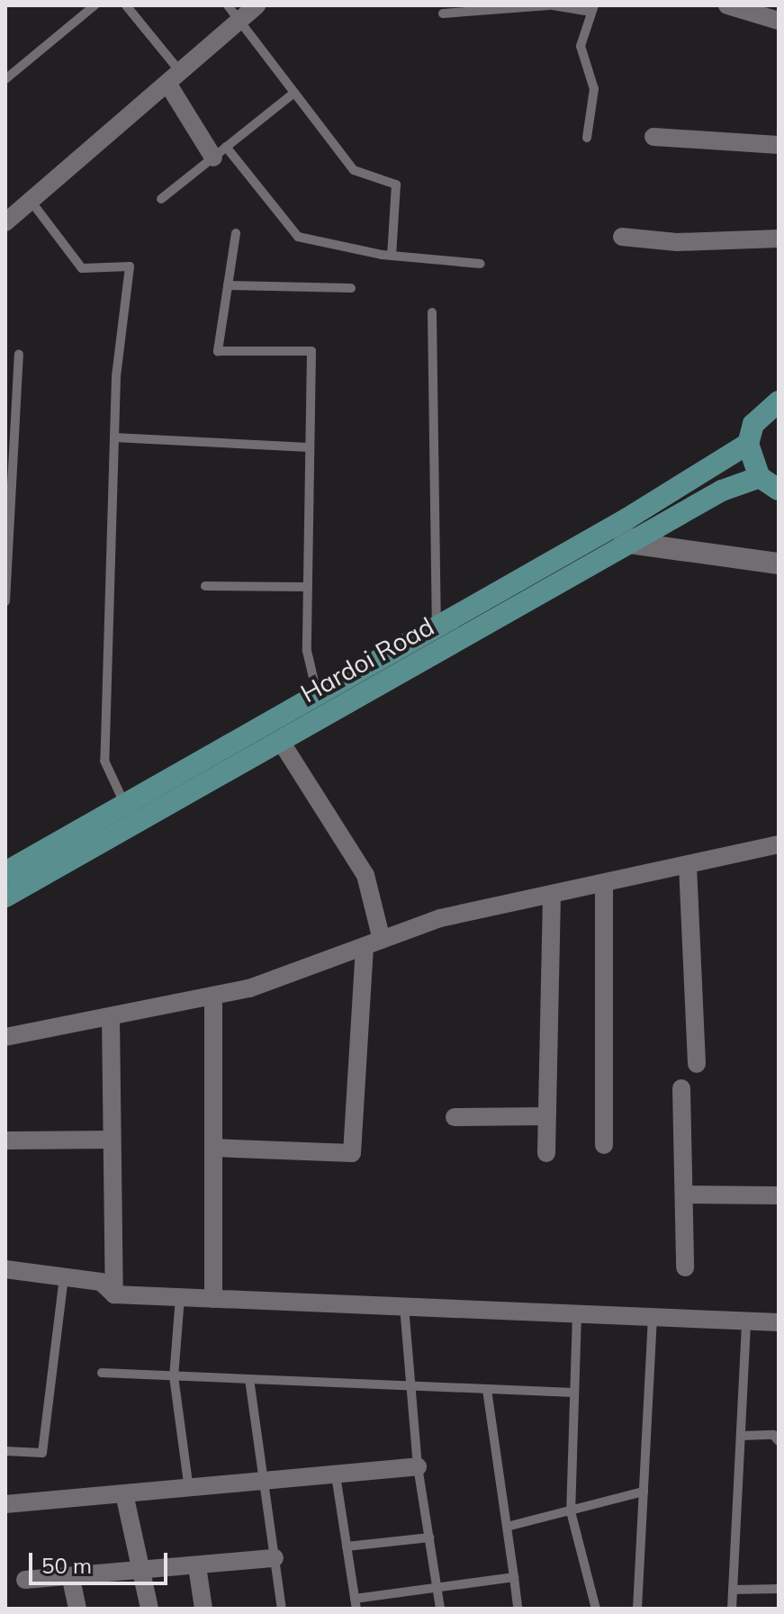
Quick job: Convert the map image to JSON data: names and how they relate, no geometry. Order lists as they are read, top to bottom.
{
  "streets": {
    "main road": ["Hardoi Road"]
  },
  "scale_bar": "50 m"
}
